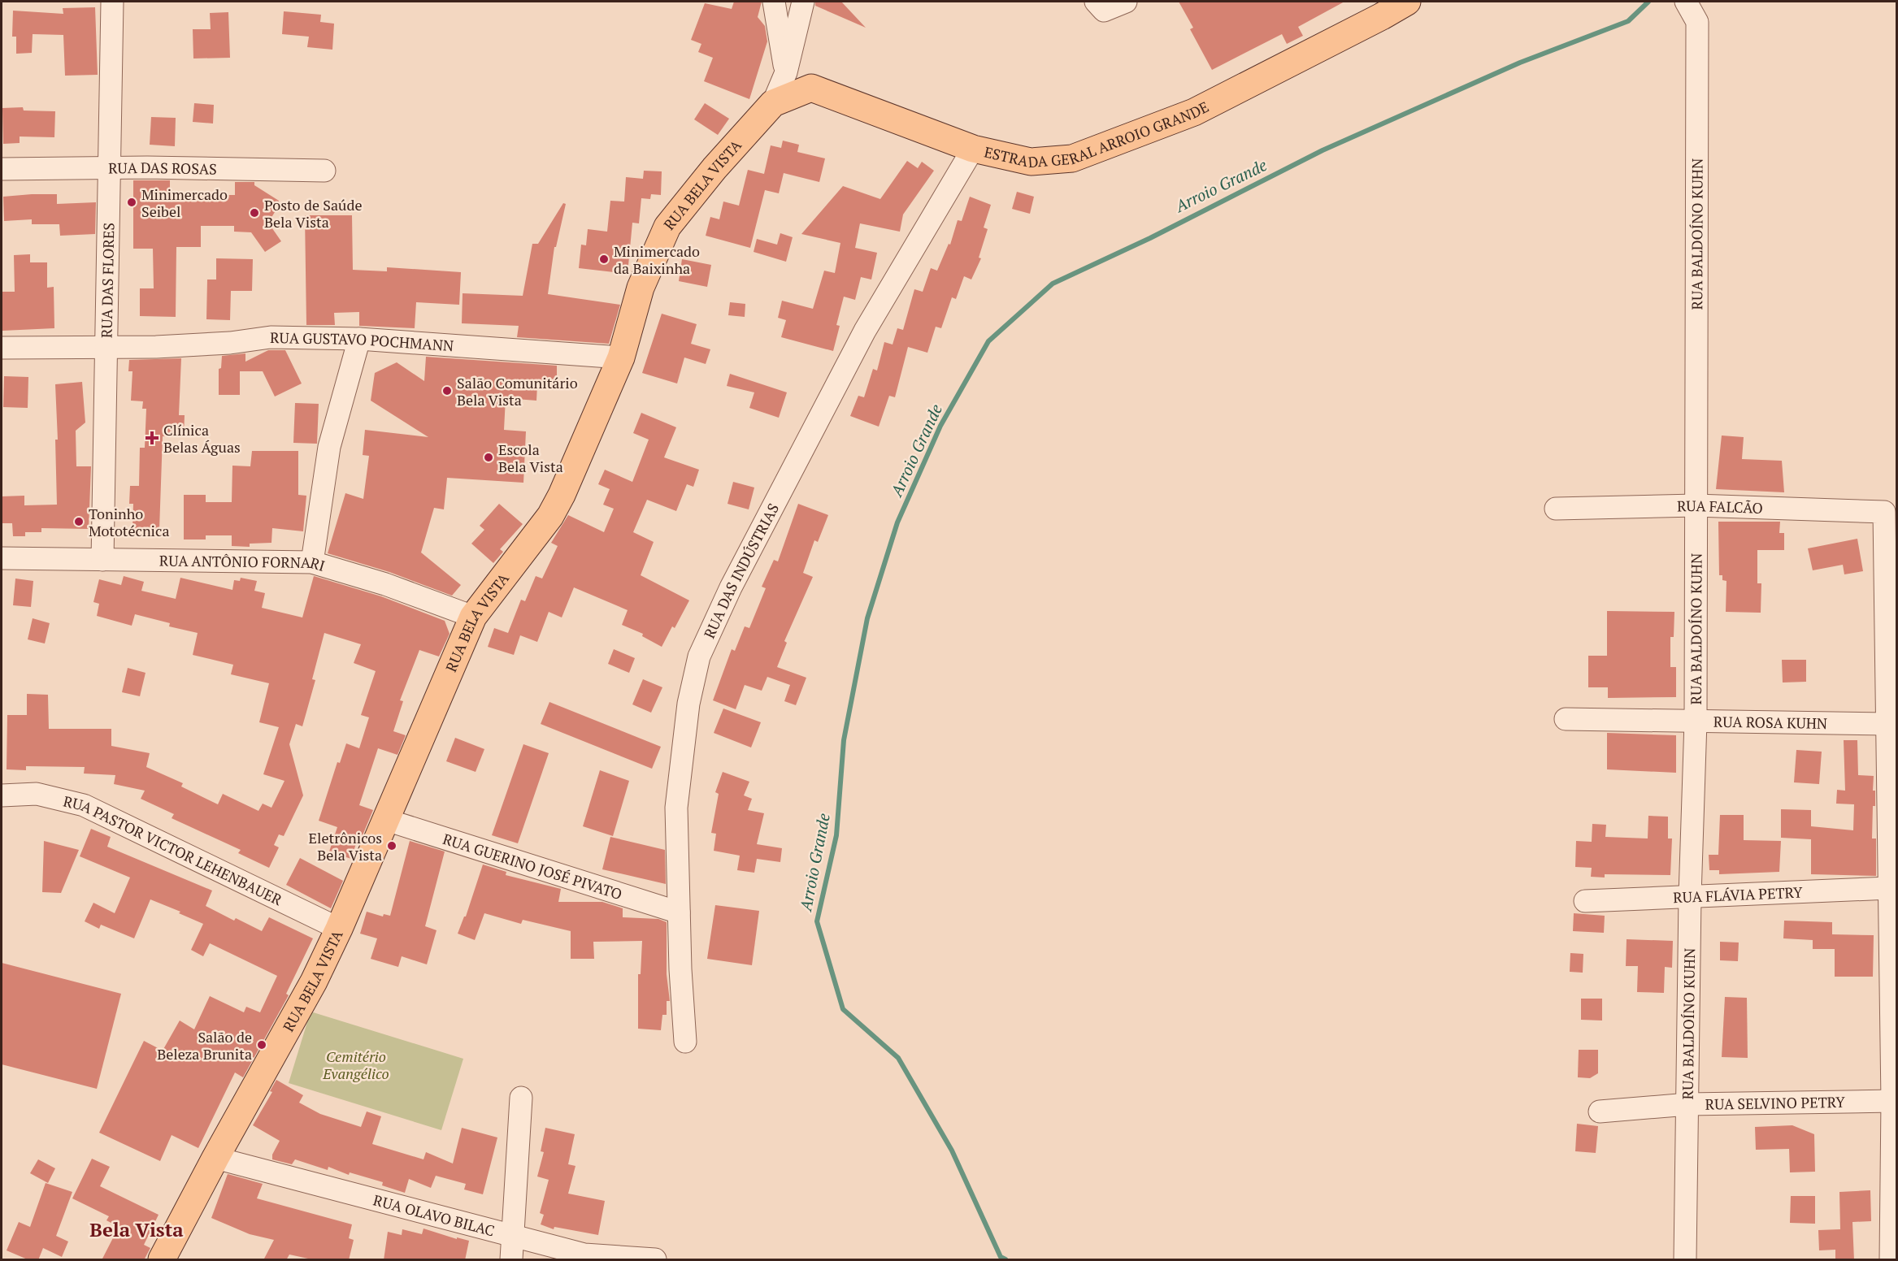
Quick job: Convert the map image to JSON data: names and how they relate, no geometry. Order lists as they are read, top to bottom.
{
  "streets": {
    "main road": ["ESTRADA GERAL ARROIO GRANDE", "RUA BELA VISTA"],
    "street": [
      "RUA DAS ROSAS",
      "RUA BALDOÍNO KUHN",
      "RUA DAS FLORES",
      "RUA GUSTAVO POCHMANN",
      "RUA FALCÃO",
      "RUA ANTÔNIO FORNARI",
      "RUA DAS INDÚSTRIAS",
      "RUA ROSA KUHN",
      "RUA PASTOR VICTOR LEHENBAUER",
      "RUA GUERINO JOSÉ PIVATO",
      "RUA FLÁVIA PETRY",
      "RUA SELVINO PETRY",
      "RUA OLAVO BILAC"
    ]
  },
  "crossings": [
    ["ESTRADA GERAL ARROIO GRANDE", "RUA BELA VISTA"],
    ["ESTRADA GERAL ARROIO GRANDE", "RUA DAS INDÚSTRIAS"],
    ["RUA DAS ROSAS", "RUA DAS FLORES"],
    ["RUA BELA VISTA", "RUA GUSTAVO POCHMANN"],
    ["RUA BELA VISTA", "RUA ANTÔNIO FORNARI"],
    ["RUA BELA VISTA", "RUA PASTOR VICTOR LEHENBAUER"],
    ["RUA BELA VISTA", "RUA GUERINO JOSÉ PIVATO"],
    ["RUA BELA VISTA", "RUA OLAVO BILAC"],
    ["RUA BALDOÍNO KUHN", "RUA FALCÃO"],
    ["RUA BALDOÍNO KUHN", "RUA ROSA KUHN"],
    ["RUA BALDOÍNO KUHN", "RUA FLÁVIA PETRY"],
    ["RUA BALDOÍNO KUHN", "RUA SELVINO PETRY"],
    ["RUA DAS FLORES", "RUA GUSTAVO POCHMANN"],
    ["RUA DAS FLORES", "RUA ANTÔNIO FORNARI"],
    ["RUA FALCÃO", "RUA ROSA KUHN"],
    ["RUA DAS INDÚSTRIAS", "RUA GUERINO JOSÉ PIVATO"]
  ],
  "districts": ["Bela Vista"],
  "water": ["Arroio Grande"],
  "parks": ["Cemitério Evangélico"],
  "places": {
    "other": [
      "Minimercado Seibel",
      "Posto de Saúde Bela Vista",
      "Minimercado da Baixinha",
      "Salão Comunitário Bela Vista",
      "Escola Bela Vista",
      "Toninho Mototécnica",
      "Eletrônicos Bela Vista",
      "Salão de Beleza Brunita"
    ],
    "health": ["Clínica Belas Águas"]
  }
}
